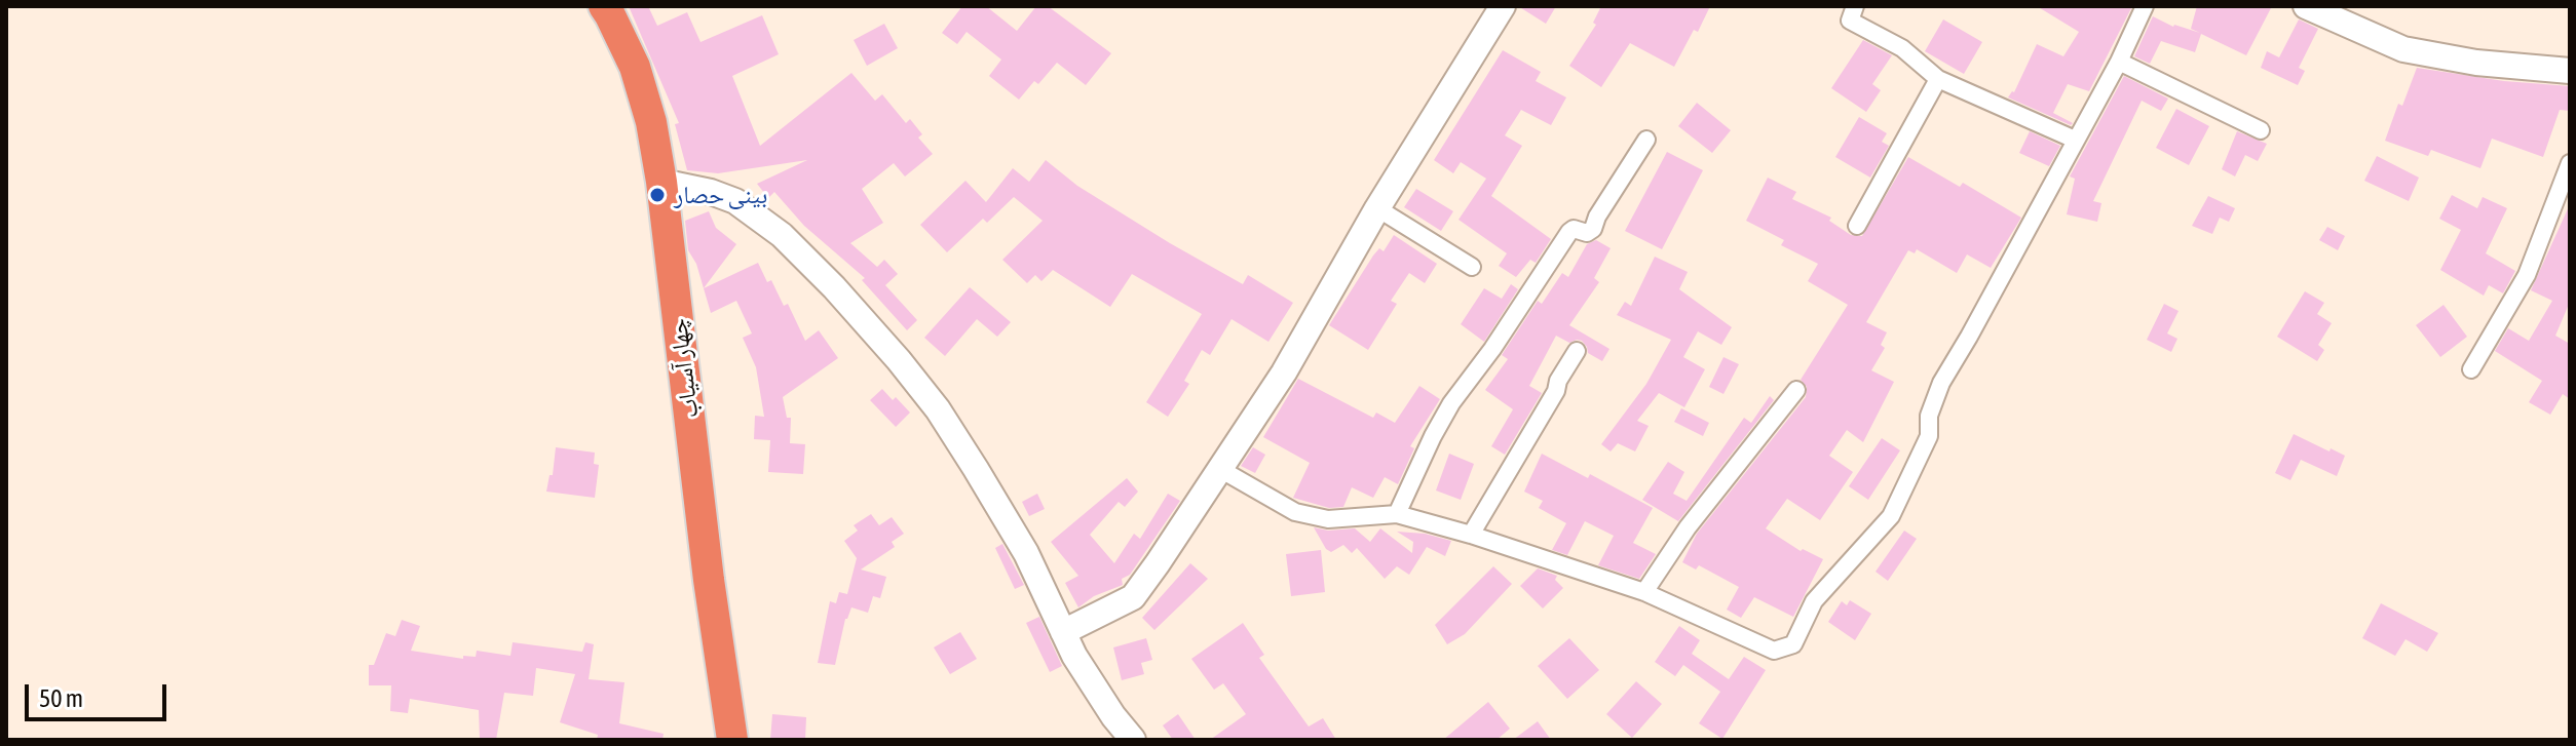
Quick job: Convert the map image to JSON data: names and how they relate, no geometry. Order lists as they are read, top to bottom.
{
  "streets": {
    "highway": ["چهار آسیاب"]
  },
  "places": ["بینی حصار"],
  "scale_bar": "50 m"
}
